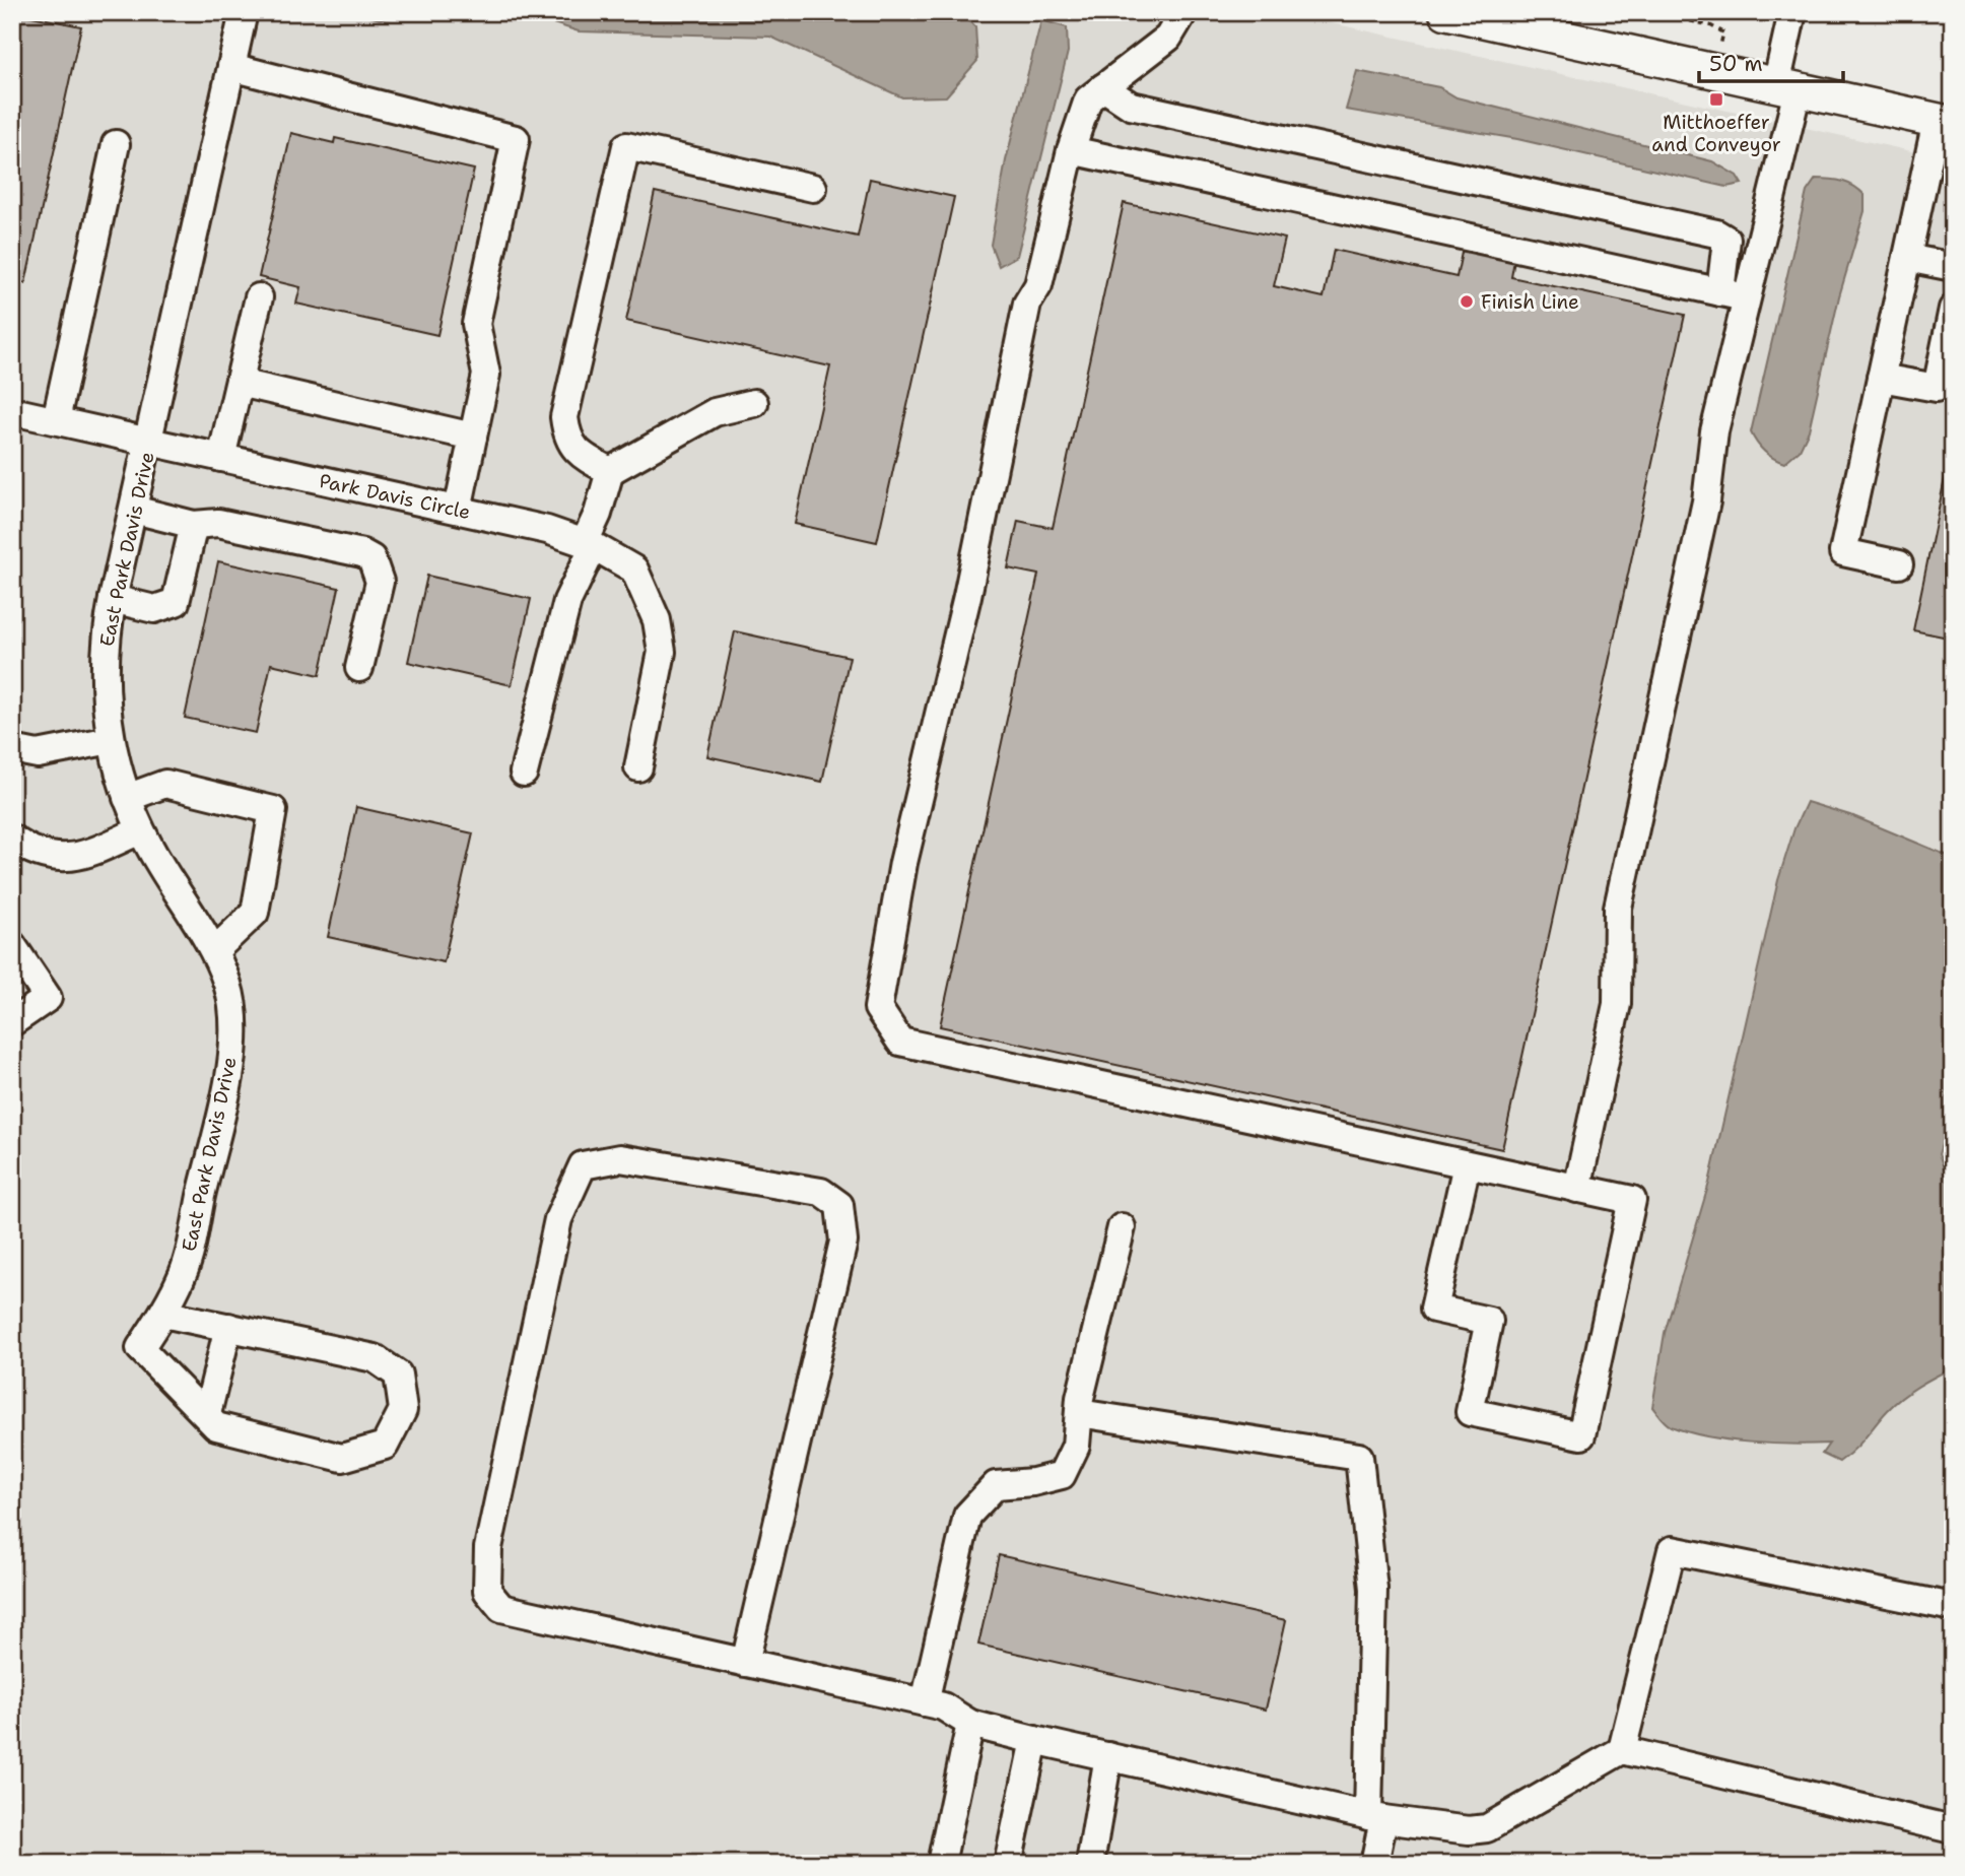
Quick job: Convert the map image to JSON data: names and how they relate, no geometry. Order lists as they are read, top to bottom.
{
  "streets": {
    "street": ["Park Davis Circle", "East Park Davis Drive"]
  },
  "crossings": [
    ["Park Davis Circle", "East Park Davis Drive"]
  ],
  "places": {
    "transit": ["Mitthoeffer and Conveyor"],
    "other": ["Finish Line"]
  },
  "scale_bar": "50 m"
}
